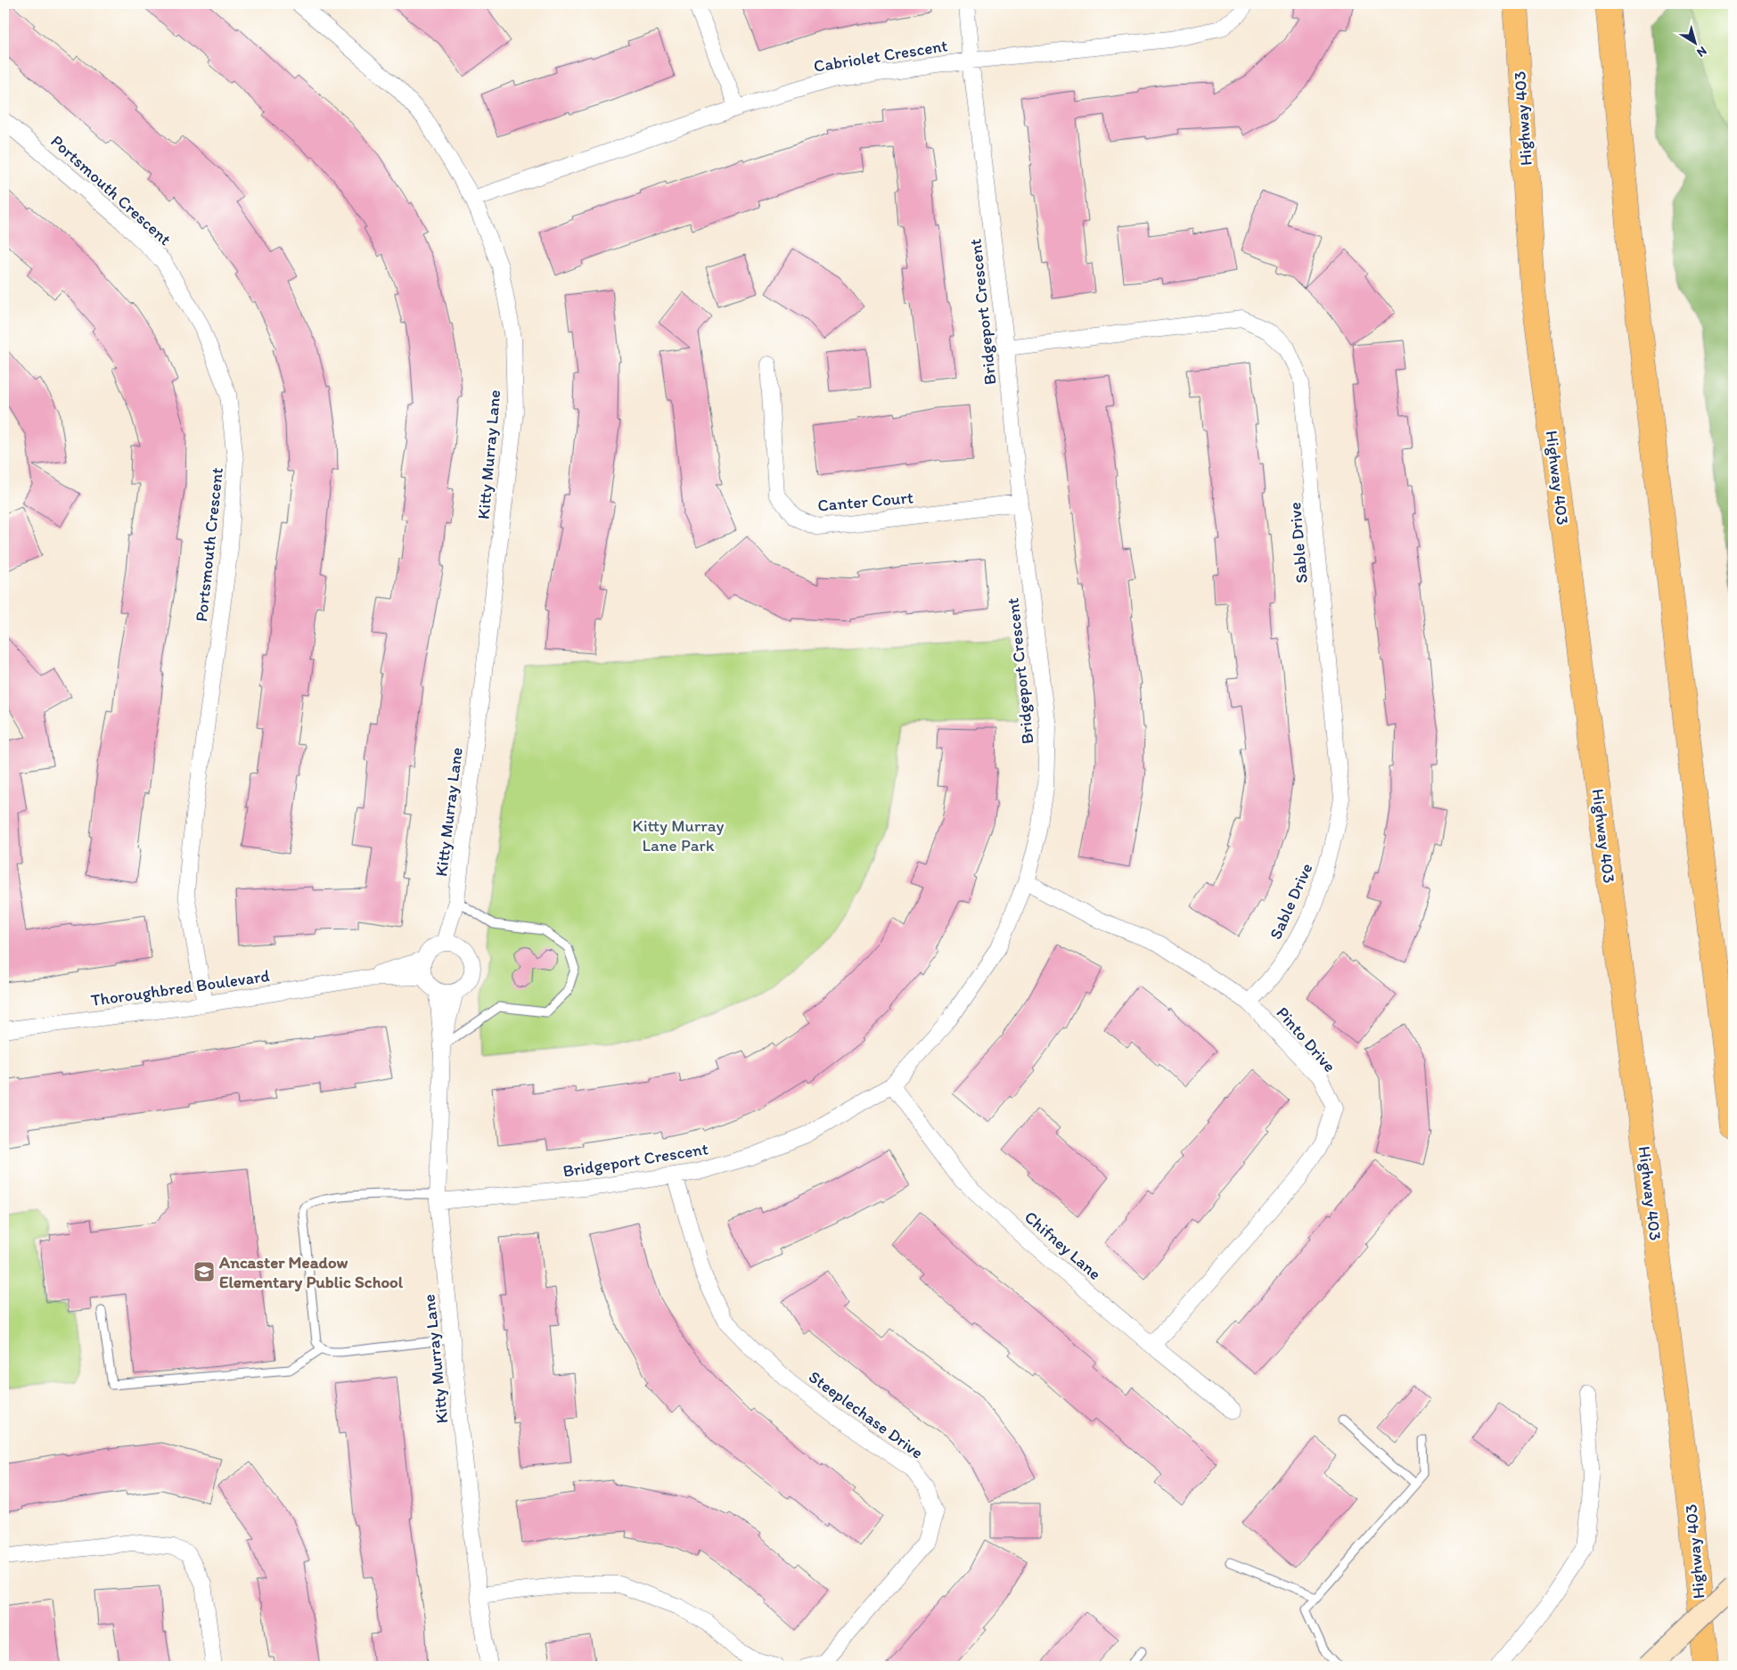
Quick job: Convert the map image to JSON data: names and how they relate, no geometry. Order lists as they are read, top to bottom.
{
  "streets": {
    "highway": ["Highway 403"],
    "street": [
      "Cabriolet Crescent",
      "Portsmouth Crescent",
      "Bridgeport Crescent",
      "Kitty Murray Lane",
      "Canter Court",
      "Sable Drive",
      "Thoroughbred Boulevard",
      "Pinto Drive",
      "Chifney Lane",
      "Steeplechase Drive"
    ]
  },
  "crossings": [
    ["Cabriolet Crescent", "Bridgeport Crescent"],
    ["Cabriolet Crescent", "Kitty Murray Lane"],
    ["Portsmouth Crescent", "Thoroughbred Boulevard"],
    ["Bridgeport Crescent", "Kitty Murray Lane"],
    ["Bridgeport Crescent", "Canter Court"],
    ["Bridgeport Crescent", "Sable Drive"],
    ["Bridgeport Crescent", "Pinto Drive"],
    ["Bridgeport Crescent", "Chifney Lane"],
    ["Bridgeport Crescent", "Steeplechase Drive"],
    ["Kitty Murray Lane", "Thoroughbred Boulevard"],
    ["Sable Drive", "Pinto Drive"],
    ["Pinto Drive", "Chifney Lane"]
  ],
  "parks": ["Kitty Murray Lane Park"],
  "places": {
    "school or university": ["Ancaster Meadow Elementary Public School"]
  },
  "north": "bottom right"
}
